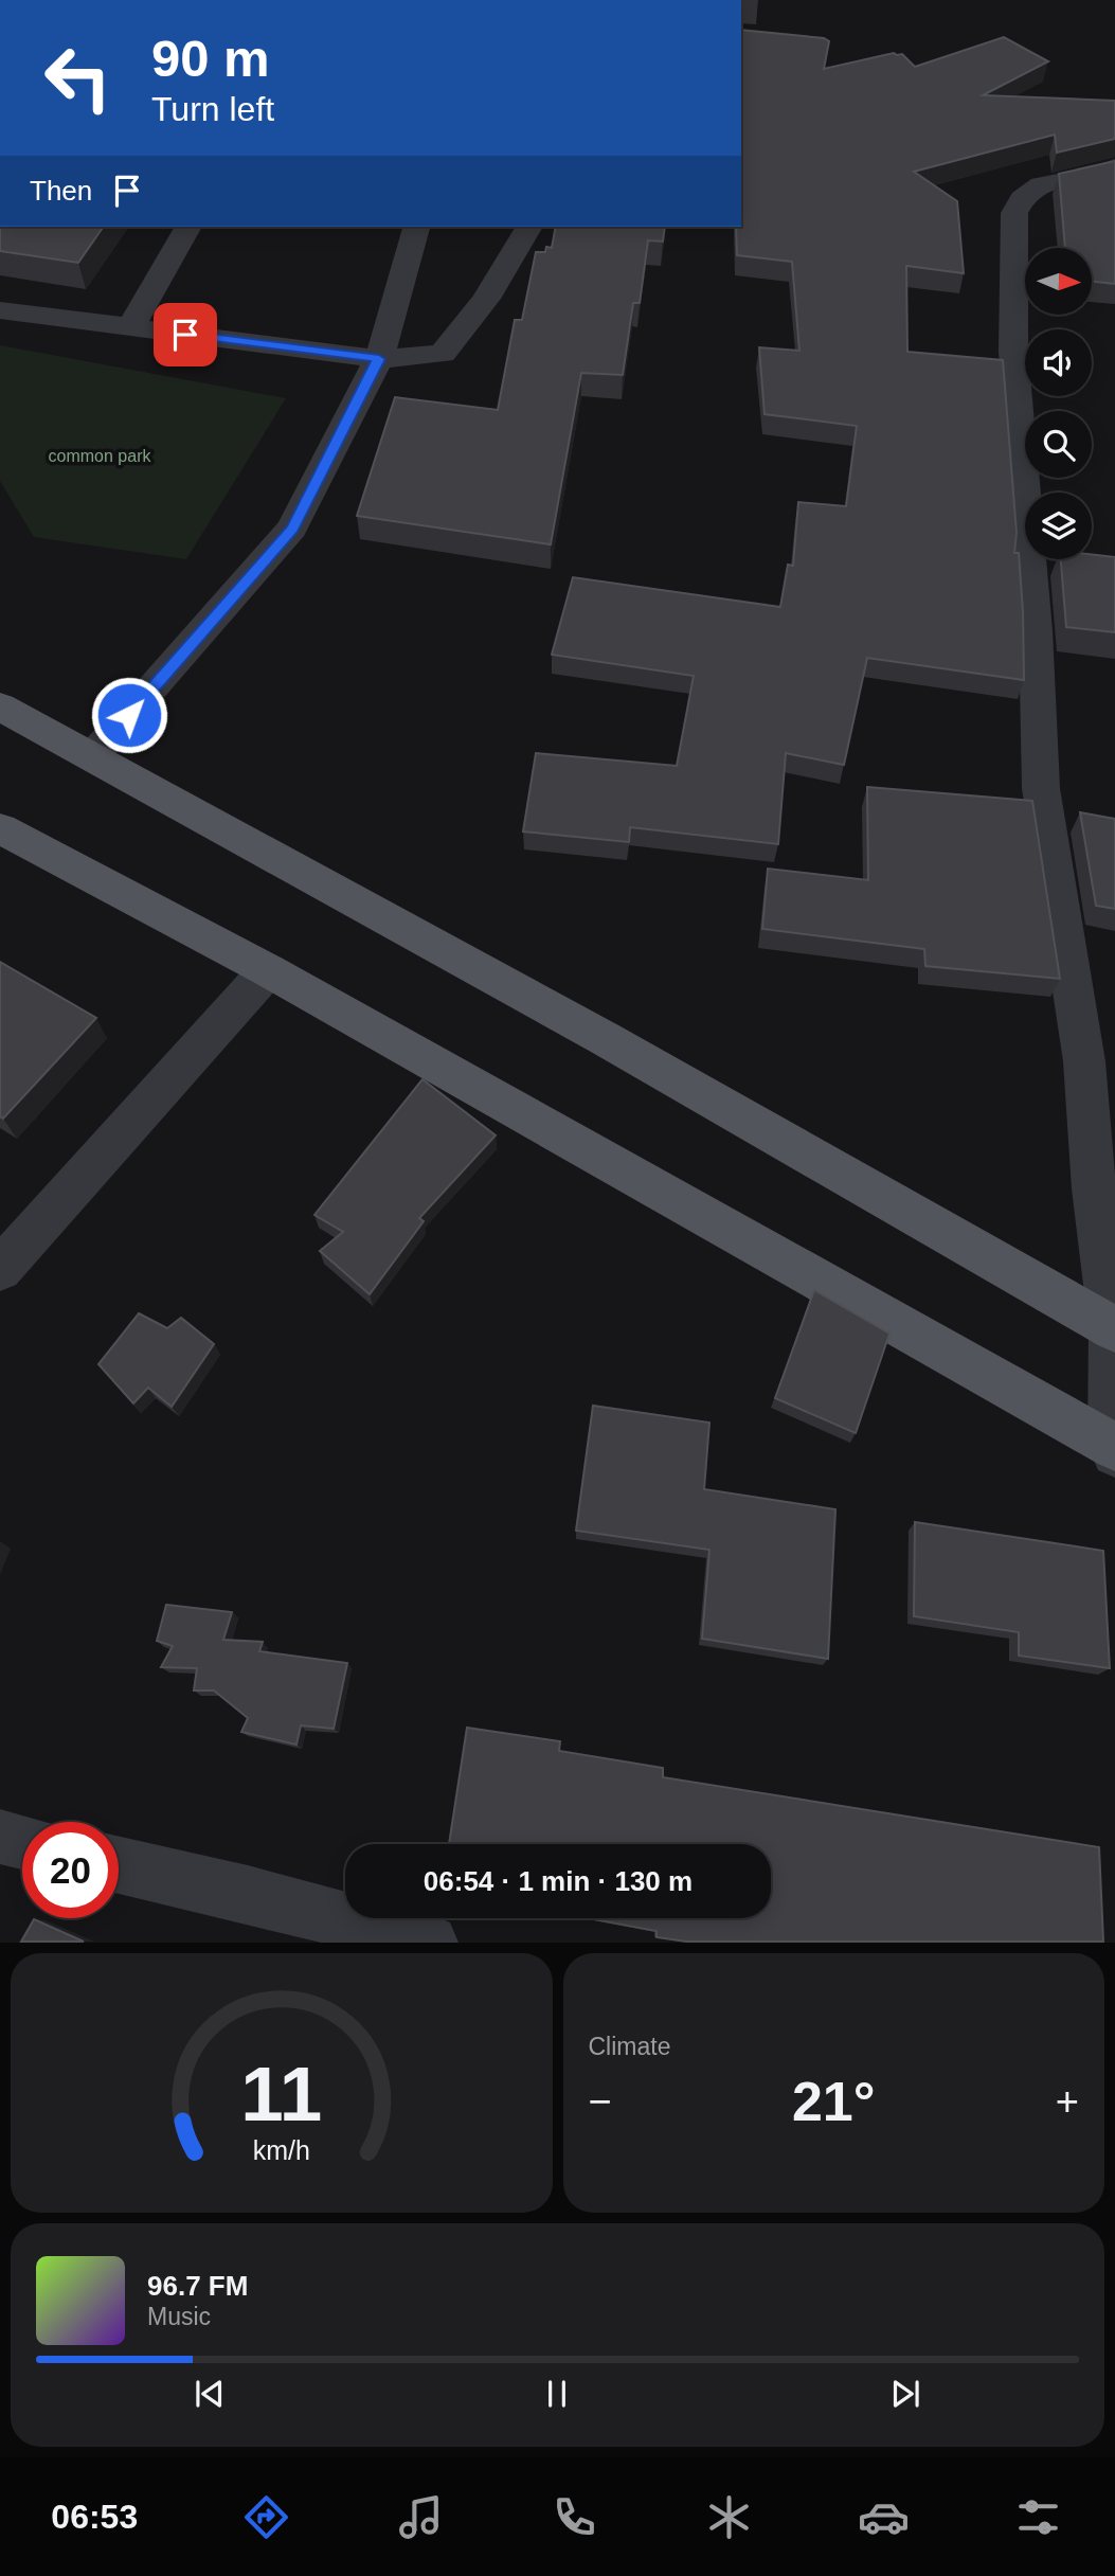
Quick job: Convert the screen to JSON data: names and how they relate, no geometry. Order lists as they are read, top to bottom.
{
  "parks": ["common park"],
  "north": "right",
  "page": {
    "turn": ["90 m", "Turn left"],
    "then": "Then",
    "limit": "20",
    "trip": "06:54 · 1 min · 130 m",
    "tile": "Climate",
    "heat": ["−", "21°", "+"],
    "song": ["96.7 FM", "Music"],
    "tabs": "06:53",
    "gauge": ["11", "km/h"]
  }
}
